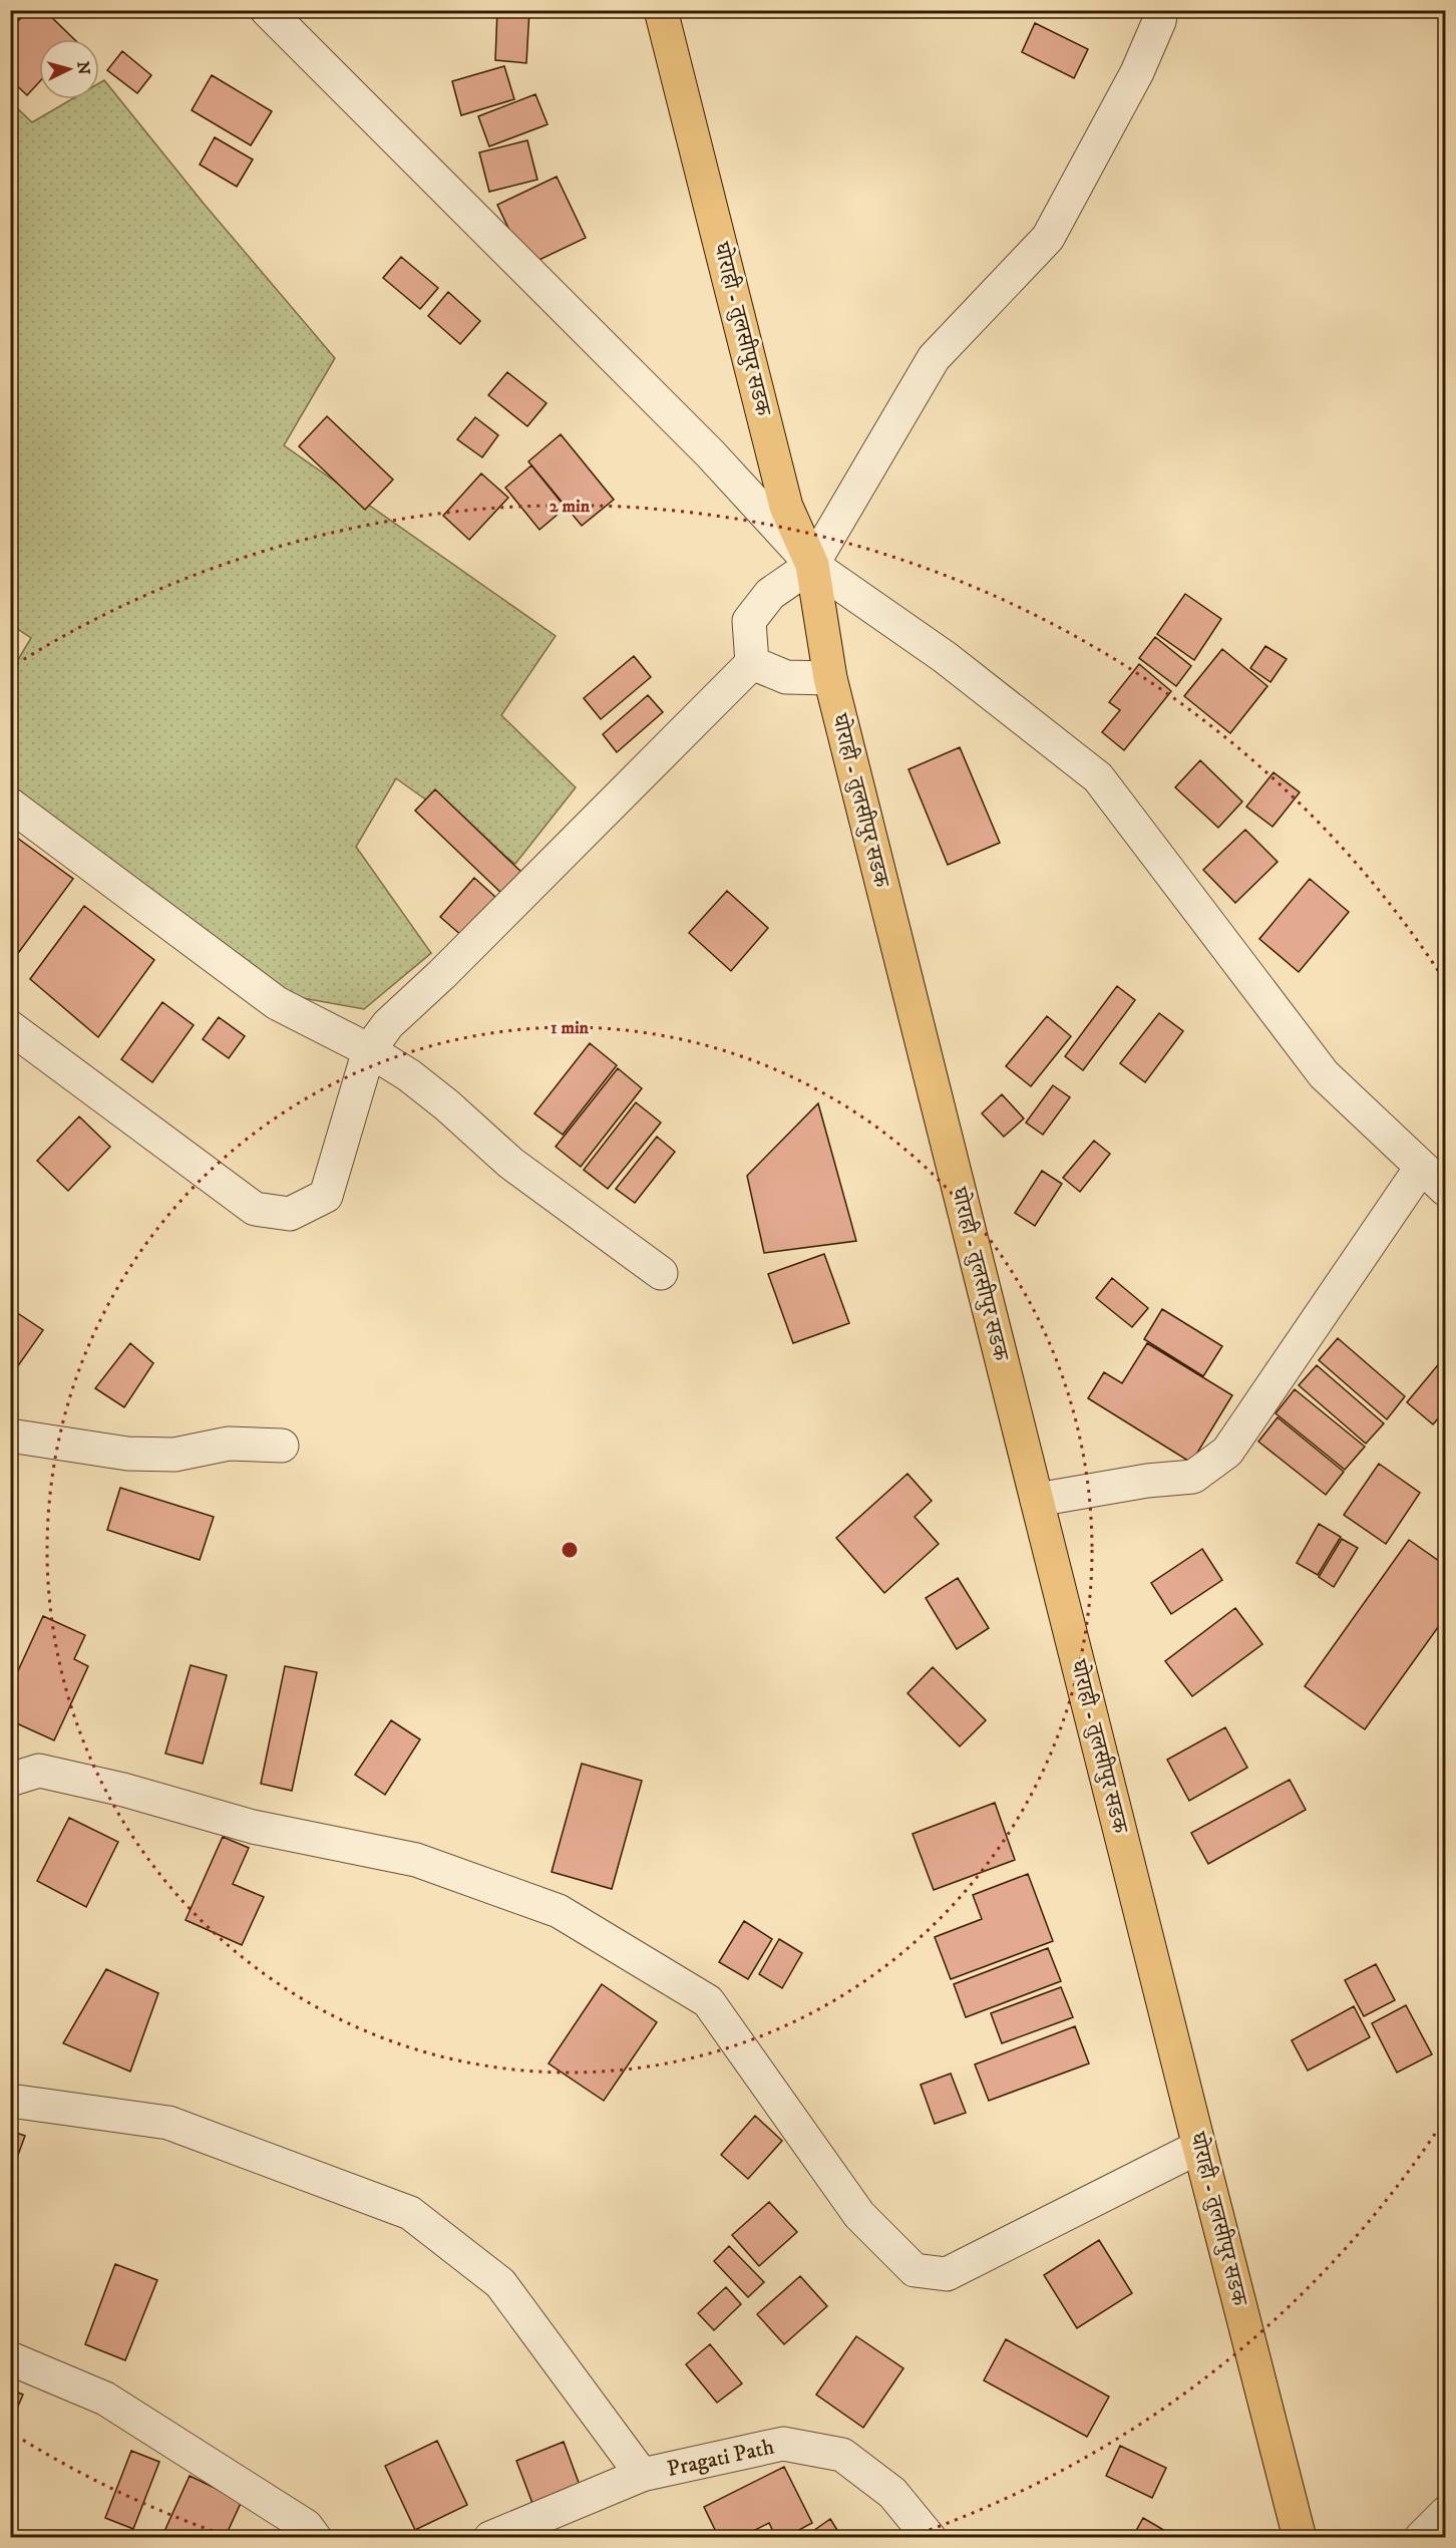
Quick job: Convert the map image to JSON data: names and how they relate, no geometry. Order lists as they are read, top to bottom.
{
  "streets": {
    "main road": ["घोराही - तुलसीपुर सडक"],
    "street": ["Pragati Path"]
  },
  "north": "right",
  "rings": ["2 min", "1 min"]
}
